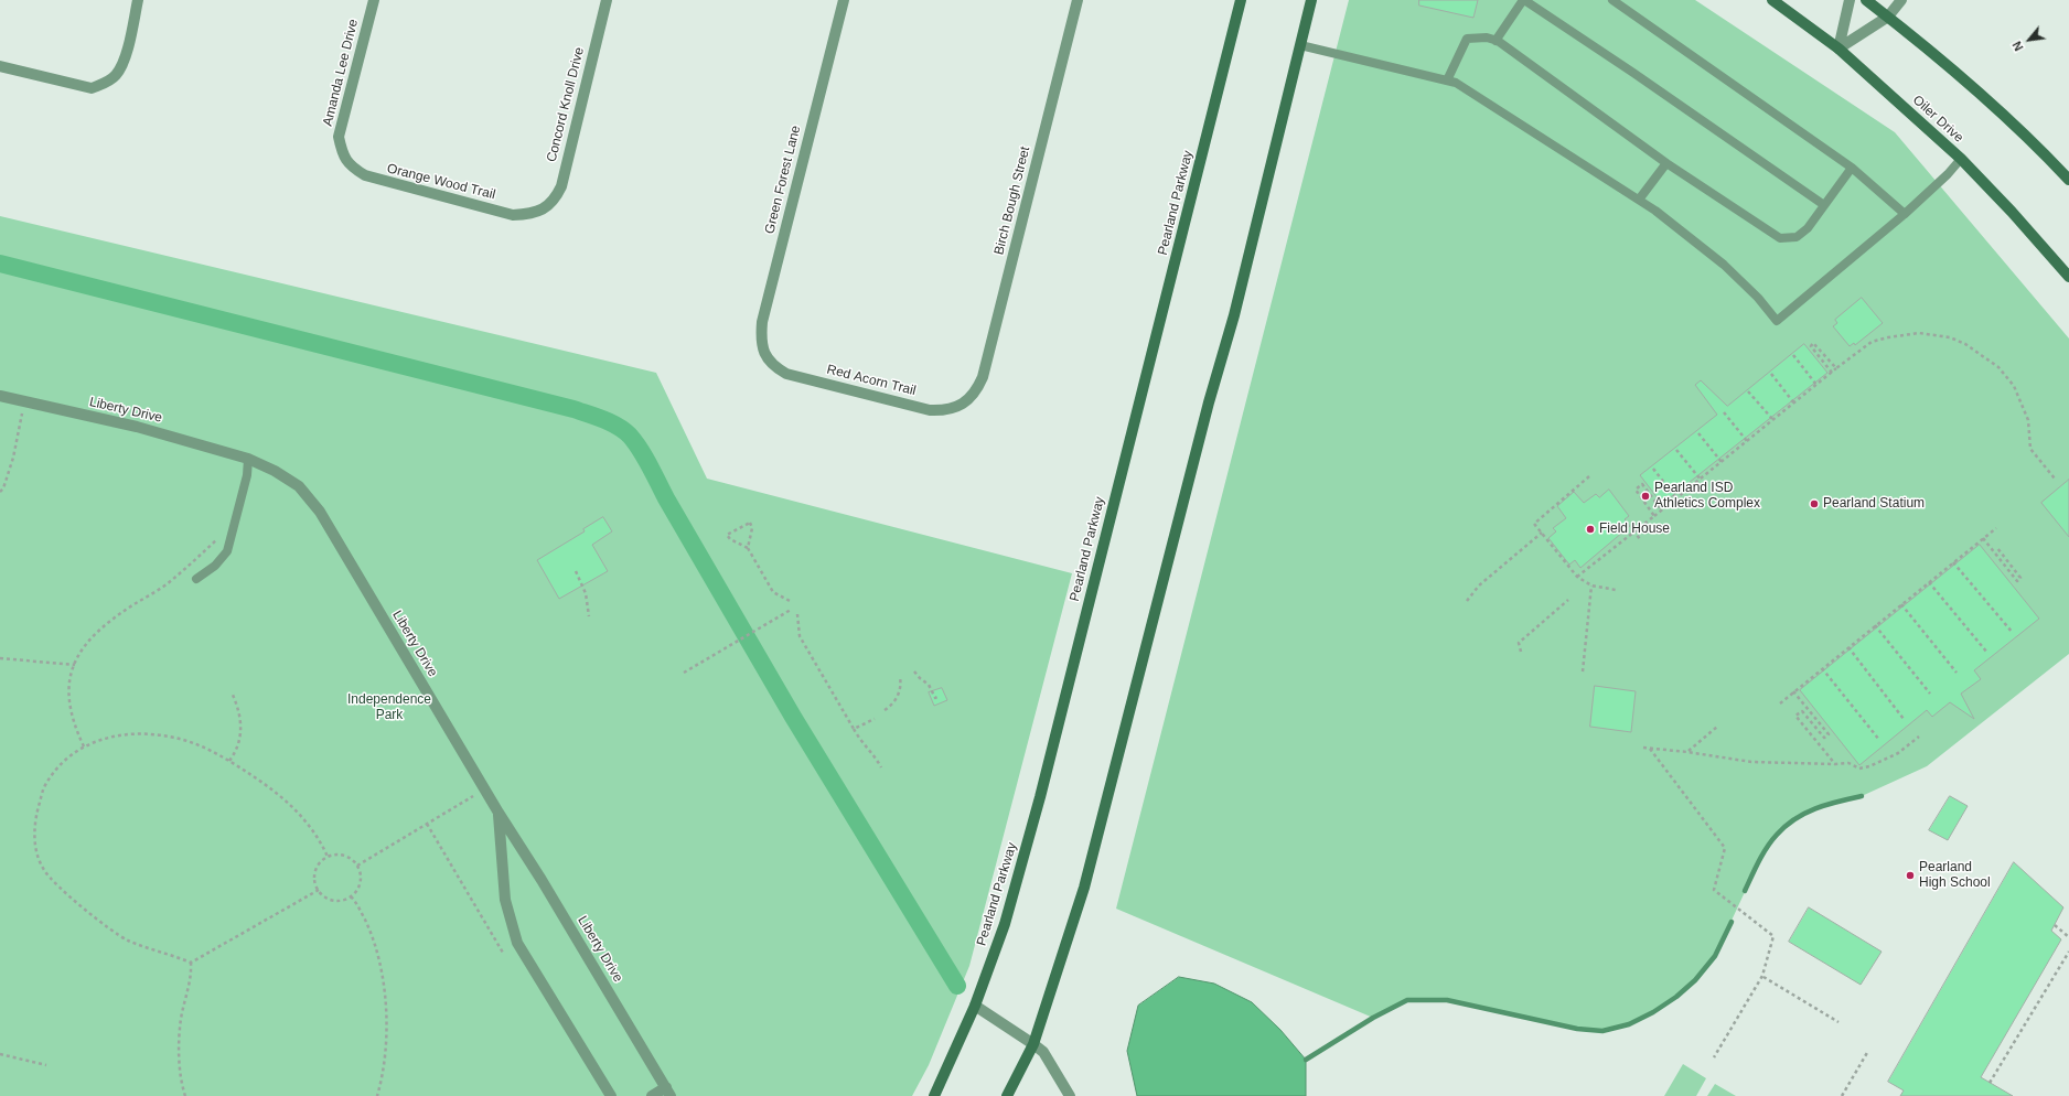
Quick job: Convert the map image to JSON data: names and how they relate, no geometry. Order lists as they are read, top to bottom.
{
  "streets": {
    "main road": ["Oiler Drive", "Pearland Parkway"],
    "street": [
      "Amanda Lee Drive",
      "Concord Knoll Drive",
      "Green Forest Lane",
      "Orange Wood Trail",
      "Birch Bough Street",
      "Red Acorn Trail",
      "Liberty Drive"
    ]
  },
  "crossings": [
    ["Amanda Lee Drive", "Orange Wood Trail"],
    ["Concord Knoll Drive", "Orange Wood Trail"],
    ["Green Forest Lane", "Red Acorn Trail"],
    ["Birch Bough Street", "Red Acorn Trail"]
  ],
  "parks": ["Independence Park"],
  "places": [
    "Pearland ISD Athletics Complex",
    "Pearland Statium",
    "Field House",
    "Pearland High School"
  ],
  "north": "bottom left"
}
